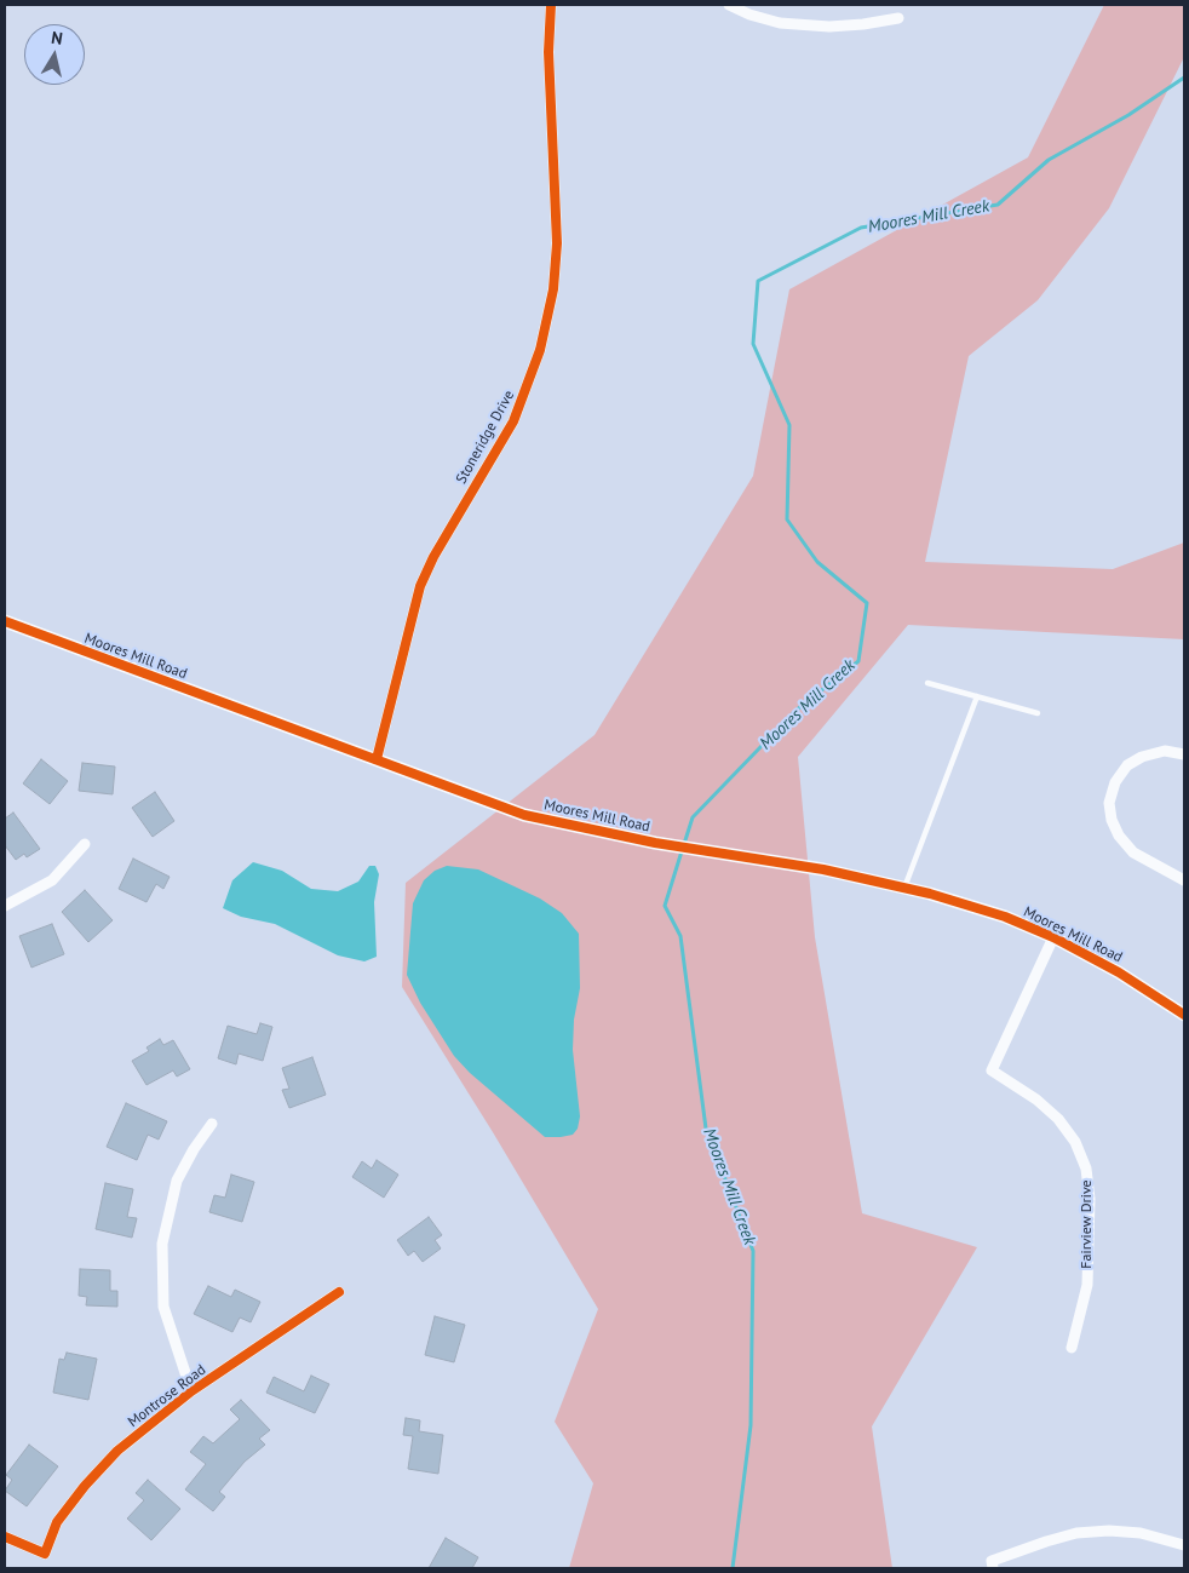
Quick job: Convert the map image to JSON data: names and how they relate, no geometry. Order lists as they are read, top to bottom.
{
  "streets": {
    "street": [
      "Stoneridge Drive",
      "Moores Mill Road",
      "Fairview Drive",
      "Montrose Road"
    ]
  },
  "crossings": [
    ["Stoneridge Drive", "Moores Mill Road"],
    ["Moores Mill Road", "Fairview Drive"]
  ],
  "water": ["Moores Mill Creek"],
  "north": "top"
}
